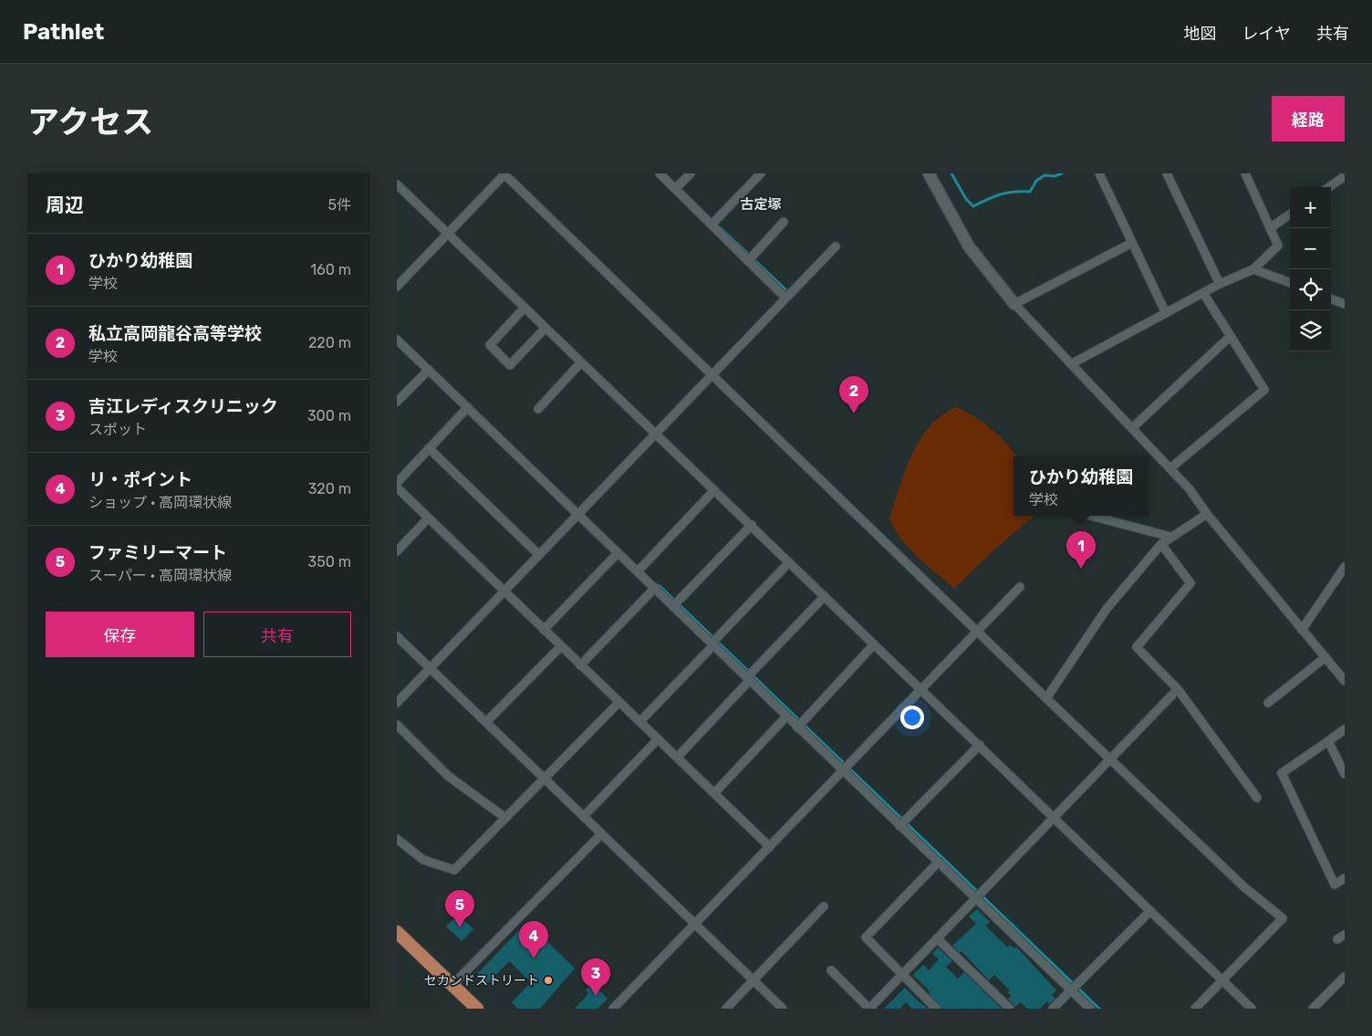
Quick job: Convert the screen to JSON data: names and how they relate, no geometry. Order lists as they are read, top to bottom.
{
  "districts": ["古定塚"],
  "places": ["セカンドストリート"],
  "page": {
    "header": "Pathlet",
    "nav": ["地図", "レイヤ", "共有"],
    "title": "アクセス",
    "buttons": [
      "経路",
      ["保存", "共有"]
    ],
    "heading": ["周辺", "5件"],
    "map_buttons": ["+", "−"],
    "list": [
      {
        "mark": "1",
        "name": "ひかり幼稚園",
        "note": "学校",
        "value": "160 m"
      },
      {
        "mark": "2",
        "name": "私立高岡龍谷高等学校",
        "note": "学校",
        "value": "220 m"
      },
      {
        "mark": "3",
        "name": "吉江レディスクリニック",
        "note": "スポット",
        "value": "300 m"
      },
      {
        "mark": "4",
        "name": "リ・ポイント",
        "note": "ショップ · 高岡環状線",
        "value": "320 m"
      },
      {
        "mark": "5",
        "name": "ファミリーマート",
        "note": "スーパー · 高岡環状線",
        "value": "350 m"
      }
    ],
    "pins": [
      "2",
      "1",
      "5",
      "4",
      "3"
    ],
    "popup": ["ひかり幼稚園", "学校"]
  }
}
